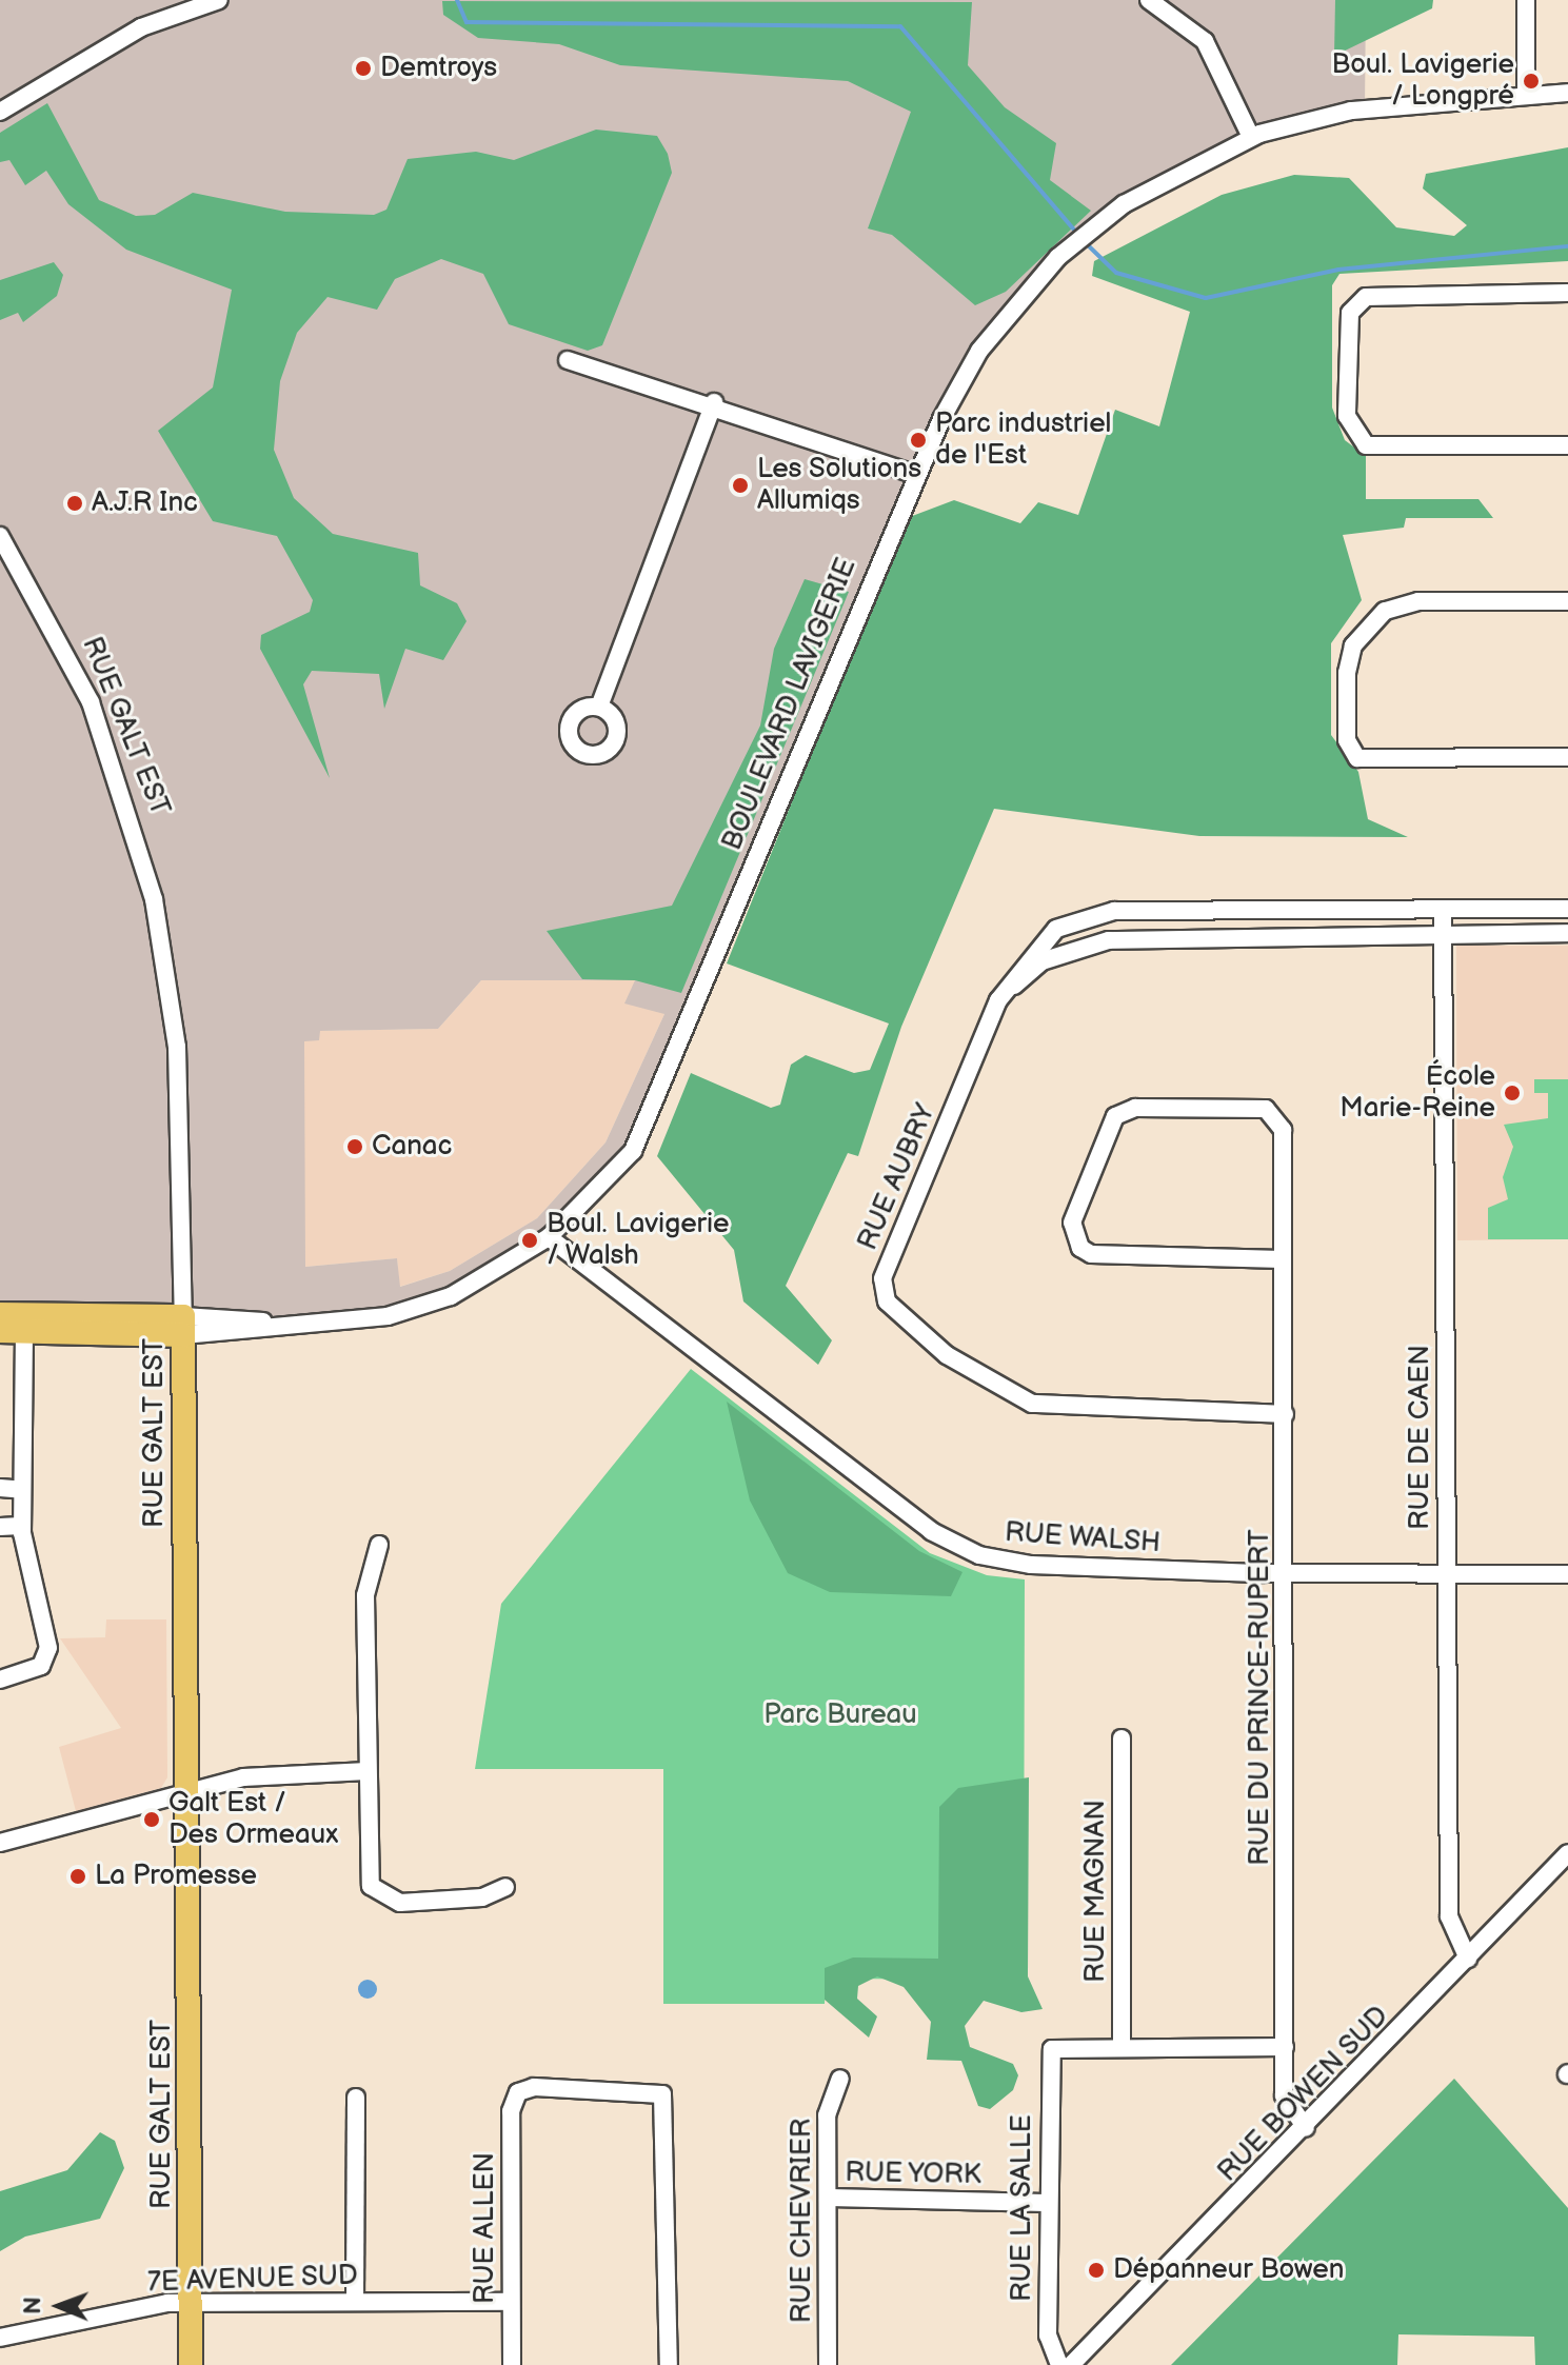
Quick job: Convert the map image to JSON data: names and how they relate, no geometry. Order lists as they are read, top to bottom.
{
  "streets": {
    "main road": ["BOULEVARD LAVIGERIE", "RUE GALT EST"],
    "street": [
      "RUE AUBRY",
      "RUE DE CAEN",
      "RUE WALSH",
      "RUE DU PRINCE-RUPERT",
      "RUE MAGNAN",
      "RUE BOWEN SUD",
      "RUE YORK",
      "RUE LA SALLE",
      "RUE CHEVRIER",
      "RUE ALLEN",
      "7E AVENUE SUD"
    ]
  },
  "crossings": [
    ["BOULEVARD LAVIGERIE", "RUE GALT EST"],
    ["BOULEVARD LAVIGERIE", "RUE WALSH"],
    ["RUE GALT EST", "7E AVENUE SUD"],
    ["RUE AUBRY", "RUE DE CAEN"],
    ["RUE AUBRY", "RUE DU PRINCE-RUPERT"],
    ["RUE DE CAEN", "RUE WALSH"],
    ["RUE DE CAEN", "RUE BOWEN SUD"],
    ["RUE WALSH", "RUE DU PRINCE-RUPERT"],
    ["RUE DU PRINCE-RUPERT", "RUE BOWEN SUD"],
    ["RUE MAGNAN", "RUE LA SALLE"],
    ["RUE YORK", "RUE LA SALLE"],
    ["RUE YORK", "RUE CHEVRIER"],
    ["RUE ALLEN", "7E AVENUE SUD"]
  ],
  "parks": ["Parc Bureau"],
  "places": [
    "Demtroys",
    "Boul. Lavigerie / Longpré",
    "Parc industriel de l'Est",
    "Les Solutions Allumiqs",
    "A.J.R Inc",
    "École Marie-Reine",
    "Canac",
    "Boul. Lavigerie / Walsh",
    "Galt Est / Des Ormeaux",
    "La Promesse",
    "Dépanneur Bowen"
  ],
  "north": "left"
}
